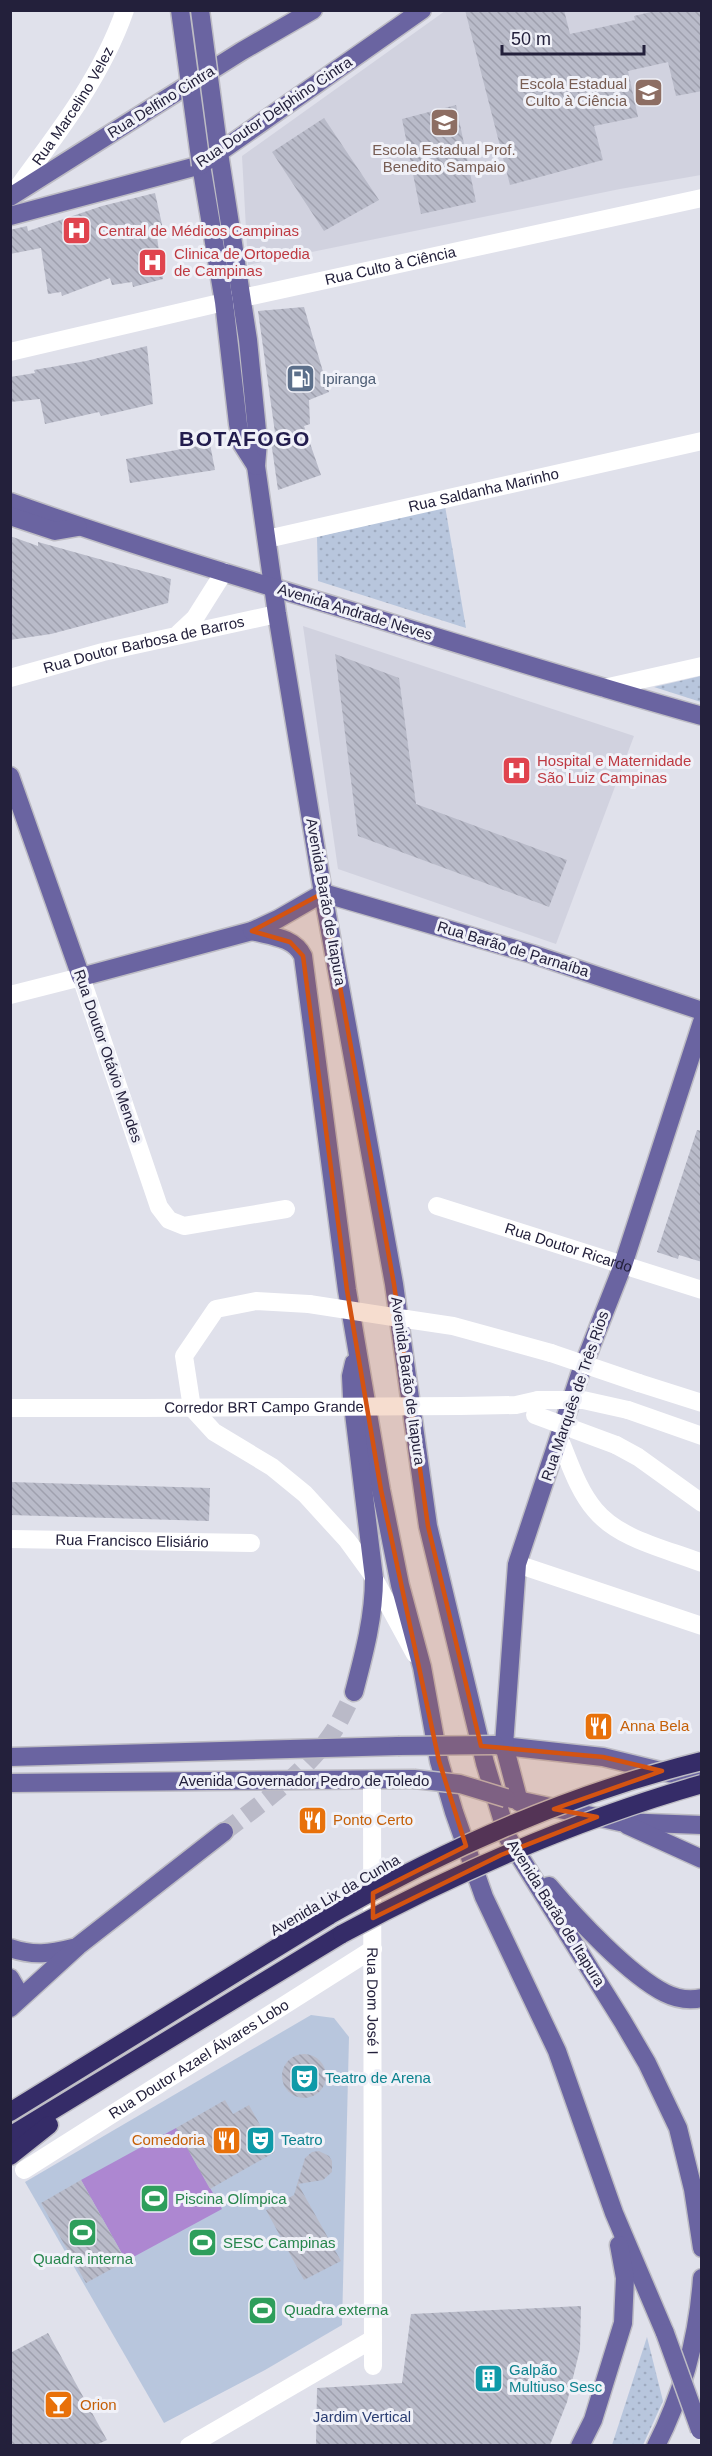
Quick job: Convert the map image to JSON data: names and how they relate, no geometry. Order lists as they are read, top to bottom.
{
  "streets": {
    "highway": ["Avenida Lix da Cunha"],
    "main road": [
      "Rua Delfino Cintra",
      "Rua Doutor Delphino Cintra",
      "Avenida Andrade Neves",
      "Avenida Barão de Itapura",
      "Rua Barão de Parnaíba",
      "Rua Doutor Otávio Mendes",
      "Rua Marquês de Três Rios",
      "Avenida Governador Pedro de Toledo"
    ],
    "street": [
      "Rua Marcelino Velez",
      "Rua Culto à Ciência",
      "Rua Saldanha Marinho",
      "Rua Doutor Barbosa de Barros",
      "Rua Doutor Ricardo",
      "Corredor BRT Campo Grande",
      "Rua Francisco Elisiário",
      "Rua Dom José I",
      "Rua Doutor Azael Álvares Lobo"
    ]
  },
  "crossings": [
    ["Rua Delfino Cintra", "Rua Marcelino Velez"],
    ["Rua Doutor Delphino Cintra", "Avenida Barão de Itapura"],
    ["Rua Culto à Ciência", "Avenida Barão de Itapura"],
    ["Rua Saldanha Marinho", "Avenida Barão de Itapura"],
    ["Avenida Andrade Neves", "Avenida Barão de Itapura"],
    ["Rua Doutor Barbosa de Barros", "Avenida Barão de Itapura"],
    ["Avenida Barão de Itapura", "Rua Barão de Parnaíba"],
    ["Rua Doutor Ricardo", "Rua Marquês de Três Rios"],
    ["Rua Marquês de Três Rios", "Avenida Governador Pedro de Toledo"],
    ["Avenida Governador Pedro de Toledo", "Rua Dom José I"],
    ["Rua Dom José I", "Rua Doutor Azael Álvares Lobo"]
  ],
  "districts": ["BOTAFOGO"],
  "parks": ["Jardim Vertical"],
  "places": {
    "school or university": ["Escola Estadual Culto à Ciência", "Escola Estadual Prof. Benedito Sampaio"],
    "hospital": ["Central de Médicos Campinas", "Clinica de Ortopedia de Campinas", "Hospital e Maternidade São Luiz Campinas"],
    "fuel station": ["Ipiranga"],
    "restaurant": ["Anna Bela", "Ponto Certo", "Comedoria"],
    "theatre": ["Teatro de Arena", "Teatro"],
    "sports": [
      "Piscina Olímpica",
      "Quadra interna",
      "SESC Campinas",
      "Quadra externa"
    ],
    "building": ["Galpão Multiuso Sesc"],
    "bar": ["Orion"]
  },
  "scale_bar": "50 m"
}
